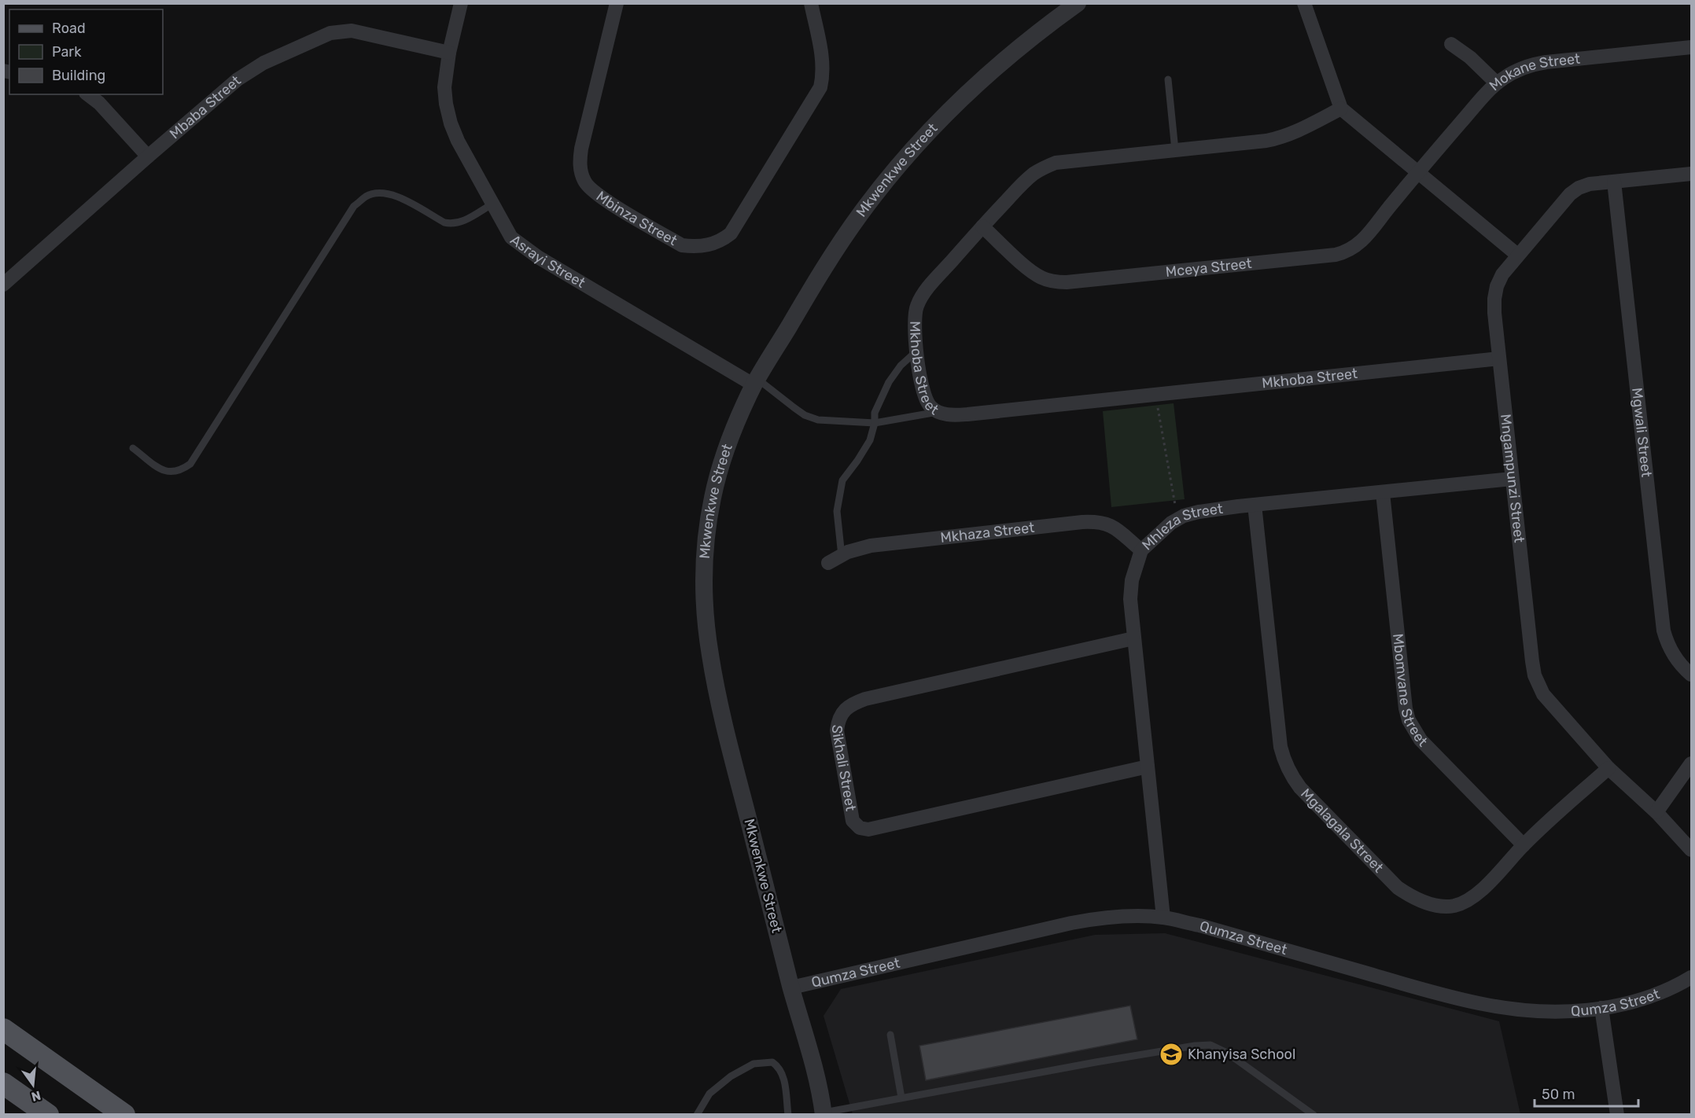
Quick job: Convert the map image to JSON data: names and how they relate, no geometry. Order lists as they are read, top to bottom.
{
  "streets": {
    "street": [
      "Mokane Street",
      "Mbaba Street",
      "Mkwenkwe Street",
      "Mbinza Street",
      "Asrayi Street",
      "Mceya Street",
      "Mkhoba Street",
      "Mgwali Street",
      "Mngampunzi Street",
      "Mhleza Street",
      "Mkhaza Street",
      "Mbomvane Street",
      "Sikhali Street",
      "Mgalagala Street",
      "Qumza Street"
    ]
  },
  "crossings": [
    ["Mokane Street", "Mceya Street"],
    ["Mbaba Street", "Asrayi Street"],
    ["Mkwenkwe Street", "Asrayi Street"],
    ["Mkwenkwe Street", "Qumza Street"],
    ["Mceya Street", "Mkhoba Street"],
    ["Mkhoba Street", "Mngampunzi Street"],
    ["Mgwali Street", "Mngampunzi Street"],
    ["Mngampunzi Street", "Mhleza Street"],
    ["Mngampunzi Street", "Mgalagala Street"],
    ["Mhleza Street", "Mkhaza Street"],
    ["Mhleza Street", "Mbomvane Street"],
    ["Mhleza Street", "Sikhali Street"],
    ["Mhleza Street", "Mgalagala Street"],
    ["Mhleza Street", "Qumza Street"],
    ["Mbomvane Street", "Mgalagala Street"]
  ],
  "places": {
    "school or university": ["Khanyisa School"]
  },
  "legend": ["Road", "Park", "Building"],
  "scale_bar": "50 m",
  "north": "bottom"
}
